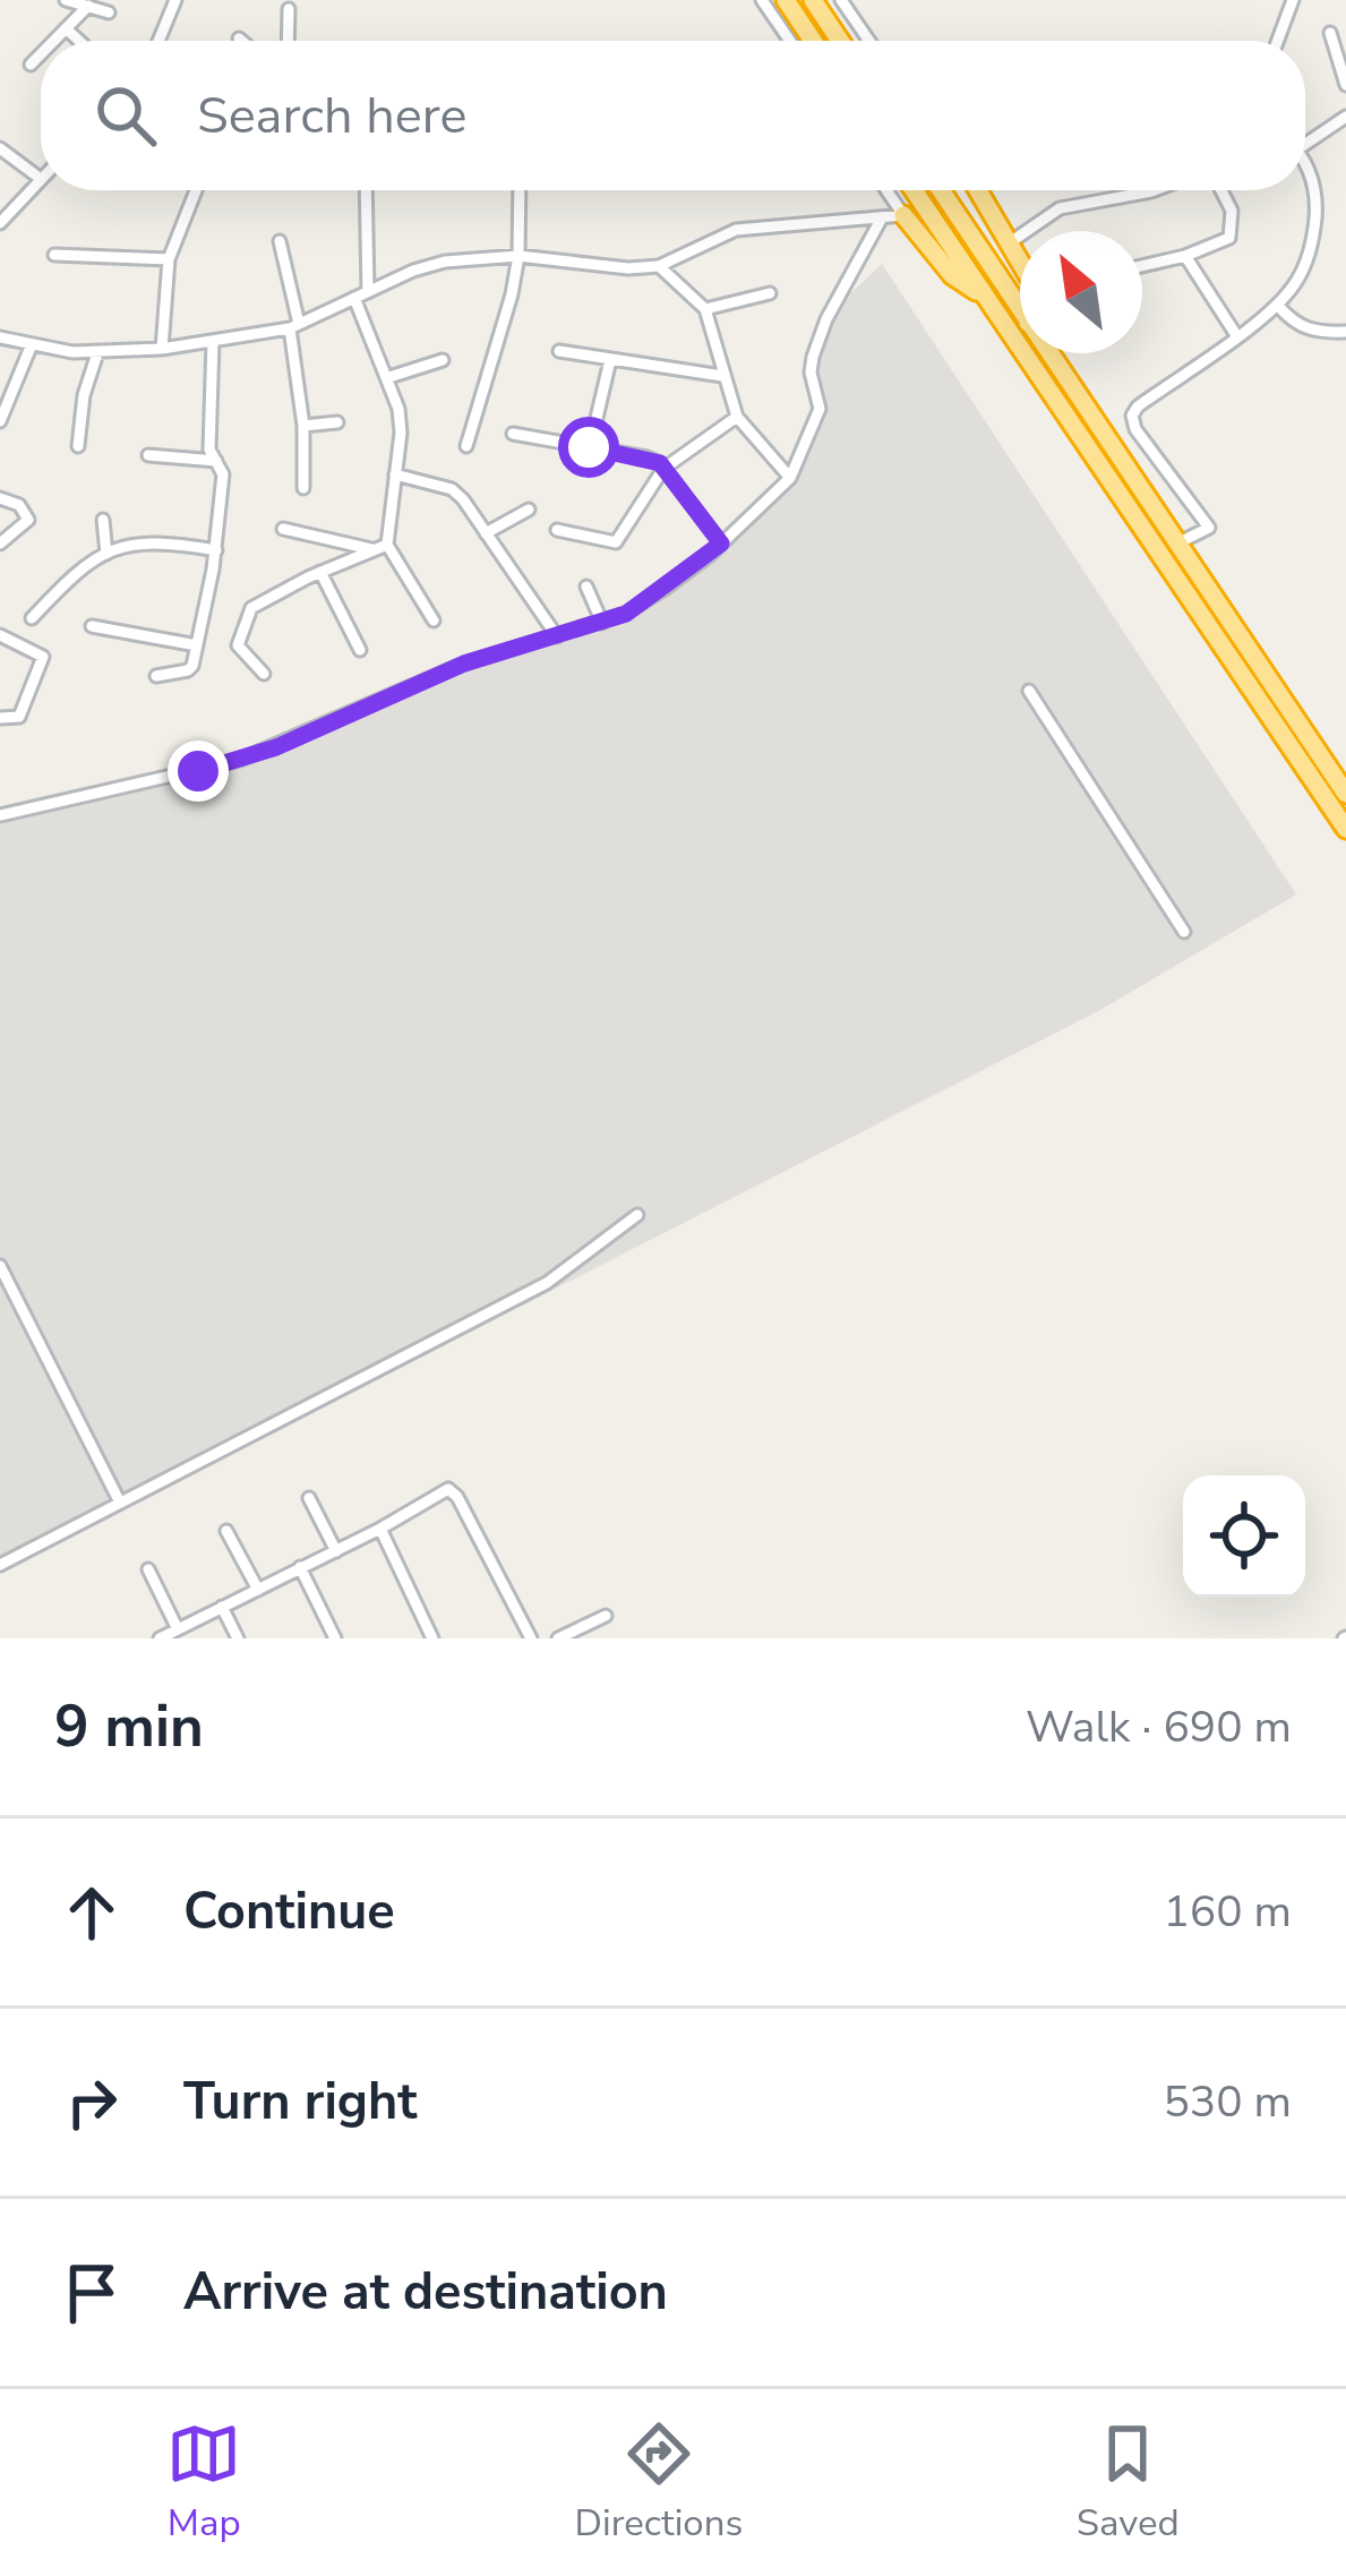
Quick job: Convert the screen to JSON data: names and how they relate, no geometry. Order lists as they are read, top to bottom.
{
  "north": "top left",
  "page": {
    "search": "Search here",
    "heading": ["9 min", "Walk · 690 m"],
    "list": [
      ["Continue", "160 m"],
      ["Turn right", "530 m"],
      "Arrive at destination"
    ],
    "nav": ["Map", "Directions", "Saved"]
  }
}
